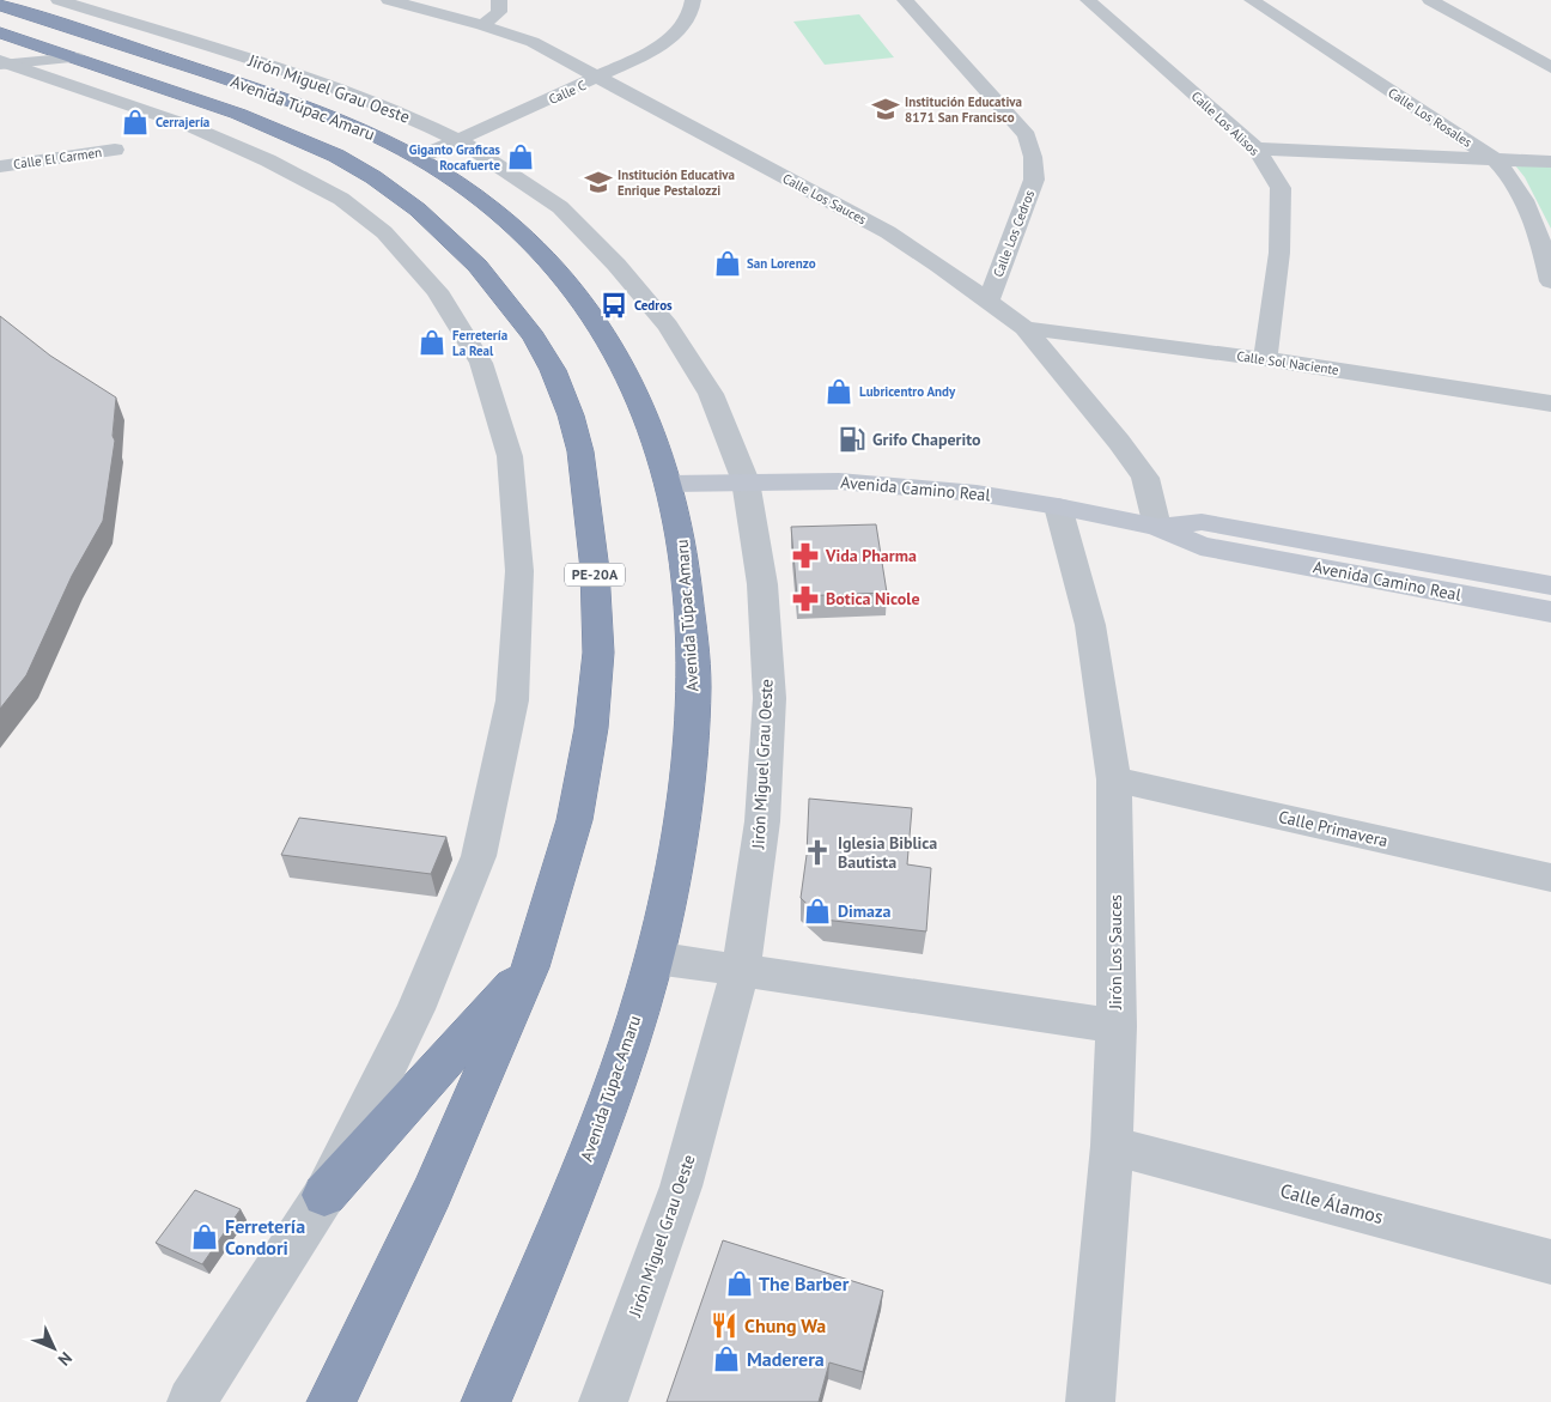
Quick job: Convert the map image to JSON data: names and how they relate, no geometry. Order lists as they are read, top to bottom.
{
  "streets": {
    "highway": ["Avenida Túpac Amaru", "PE-20A"],
    "street": [
      "Jirón Miguel Grau Oeste",
      "Calle C",
      "Calle Los Rosales",
      "Calle Los Alisos",
      "Calle El Carmen",
      "Calle Los Sauces",
      "Calle Los Cedros",
      "Calle Sol Naciente",
      "Avenida Camino Real",
      "Calle Primavera",
      "Jirón Los Sauces",
      "Calle Álamos"
    ]
  },
  "crossings": [
    ["Jirón Miguel Grau Oeste", "Calle C"],
    ["Jirón Miguel Grau Oeste", "Avenida Camino Real"],
    ["Calle C", "Avenida Túpac Amaru"],
    ["Calle C", "Calle Los Sauces"],
    ["Avenida Túpac Amaru", "Avenida Camino Real"],
    ["Calle Los Alisos", "Calle Sol Naciente"],
    ["Calle Los Sauces", "Calle Los Cedros"],
    ["Calle Los Sauces", "Calle Sol Naciente"],
    ["Calle Los Sauces", "Avenida Camino Real"],
    ["Avenida Camino Real", "Jirón Los Sauces"],
    ["Calle Primavera", "Jirón Los Sauces"],
    ["Jirón Los Sauces", "Calle Álamos"]
  ],
  "places": {
    "school or university": ["Institución Educativa 8171 San Francisco", "Institución Educativa Enrique Pestalozzi"],
    "shop": [
      "Cerrajería",
      "Giganto Graficas Rocafuerte",
      "San Lorenzo",
      "Ferretería La Real",
      "Lubricentro Andy",
      "Dimaza",
      "Ferretería Condori",
      "The Barber",
      "Maderera"
    ],
    "bus stop": ["Cedros"],
    "fuel station": ["Grifo Chaperito"],
    "pharmacy": ["Vida Pharma", "Botica Nicole"],
    "church": ["Iglesia Biblica Bautista"],
    "restaurant": ["Chung Wa"]
  },
  "north": "bottom right"
}
